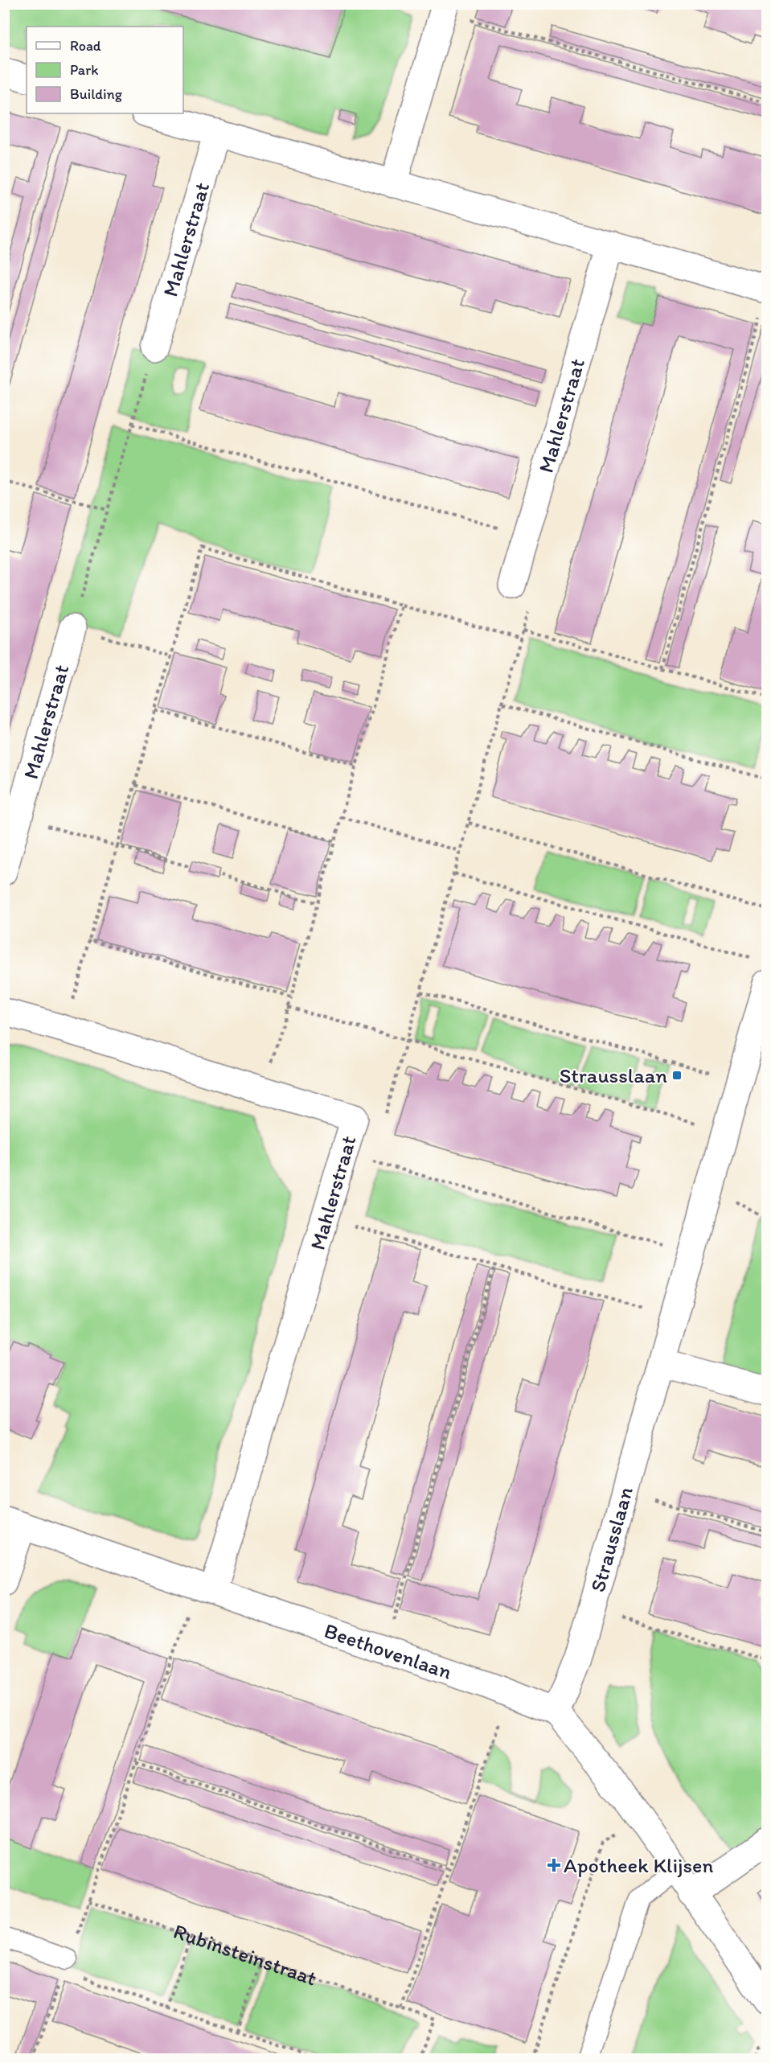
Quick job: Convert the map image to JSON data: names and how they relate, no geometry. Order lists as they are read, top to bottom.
{
  "streets": {
    "street": ["Mahlerstraat", "Strausslaan", "Beethovenlaan"],
    "path": ["Rubinsteinstraat"]
  },
  "crossings": [
    ["Mahlerstraat", "Beethovenlaan"],
    ["Strausslaan", "Beethovenlaan"]
  ],
  "places": {
    "transit": ["Strausslaan"],
    "health": ["Apotheek Klijsen"]
  },
  "legend": ["Road", "Park", "Building"]
}
